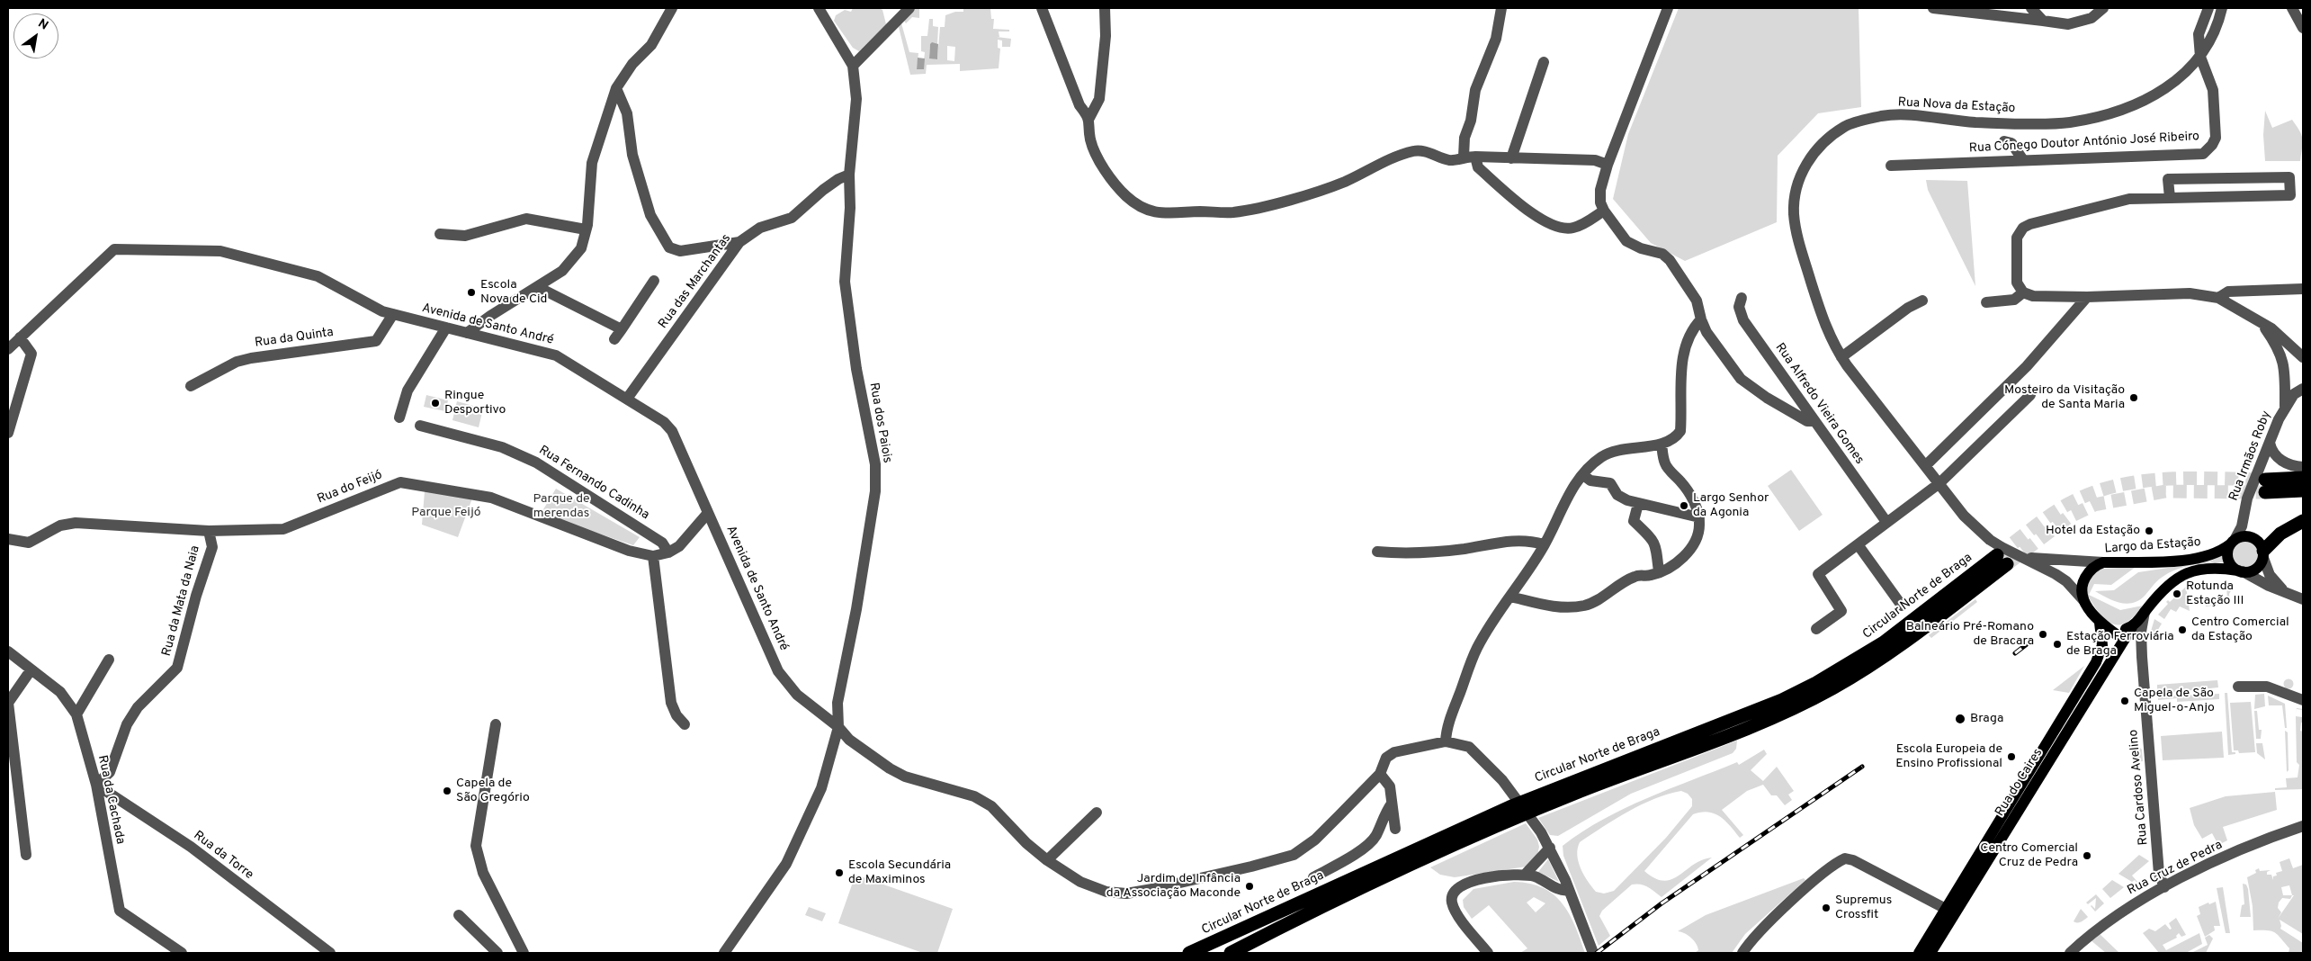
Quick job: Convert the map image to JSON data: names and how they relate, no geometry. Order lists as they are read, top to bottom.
{
  "streets": {
    "highway": ["Circular Norte de Braga"],
    "main road": ["Largo da Estação", "Rua do Caires"],
    "street": [
      "Rua Nova da Estação",
      "Rua Cónego Doutor António José Ribeiro",
      "Rua das Marchantas",
      "Avenida de Santo André",
      "Rua da Quinta",
      "Rua Alfredo Vieira Gomes",
      "Rua dos Paiois",
      "Rua Irmãos Roby",
      "Rua Fernando Cadinha",
      "Rua do Feijó",
      "Rua da Mata da Naia",
      "Rua Cardoso Avelino",
      "Rua da Cachada",
      "Rua da Torre",
      "Rua Cruz de Pedra"
    ]
  },
  "crossings": [
    ["Rua Nova da Estação", "Rua Cónego Doutor António José Ribeiro"],
    ["Rua Nova da Estação", "Largo da Estação"],
    ["Rua das Marchantas", "Avenida de Santo André"],
    ["Rua das Marchantas", "Rua dos Paiois"],
    ["Avenida de Santo André", "Rua da Quinta"],
    ["Avenida de Santo André", "Rua dos Paiois"],
    ["Avenida de Santo André", "Rua do Feijó"],
    ["Rua Irmãos Roby", "Largo da Estação"],
    ["Rua Fernando Cadinha", "Rua do Feijó"],
    ["Rua do Feijó", "Rua da Mata da Naia"],
    ["Largo da Estação", "Rua do Caires"],
    ["Largo da Estação", "Rua Cardoso Avelino"],
    ["Rua da Mata da Naia", "Rua da Cachada"],
    ["Rua da Mata da Naia", "Rua da Torre"],
    ["Rua Cardoso Avelino", "Rua Cruz de Pedra"],
    ["Rua da Cachada", "Rua da Torre"]
  ],
  "parks": ["Parque de merendas", "Parque Feijó"],
  "places": [
    "Escola Nova de Cid",
    "Mosteiro da Visitação de Santa Maria",
    "Ringue Desportivo",
    "Largo Senhor da Agonia",
    "Hotel da Estação",
    "Rotunda Estação III",
    "Centro Comercial da Estação",
    "Balneário Pré-Romano de Bracara",
    "Estação Ferroviária de Braga",
    "Capela de São Miguel-o-Anjo",
    "Braga",
    "Escola Europeia de Ensino Profissional",
    "Capela de São Gregório",
    "Centro Comercial Cruz de Pedra",
    "Escola Secundária de Maximinos",
    "Jardim de Infância da Associação Maconde",
    "Supremus Crossfit"
  ],
  "north": "top right"
}
